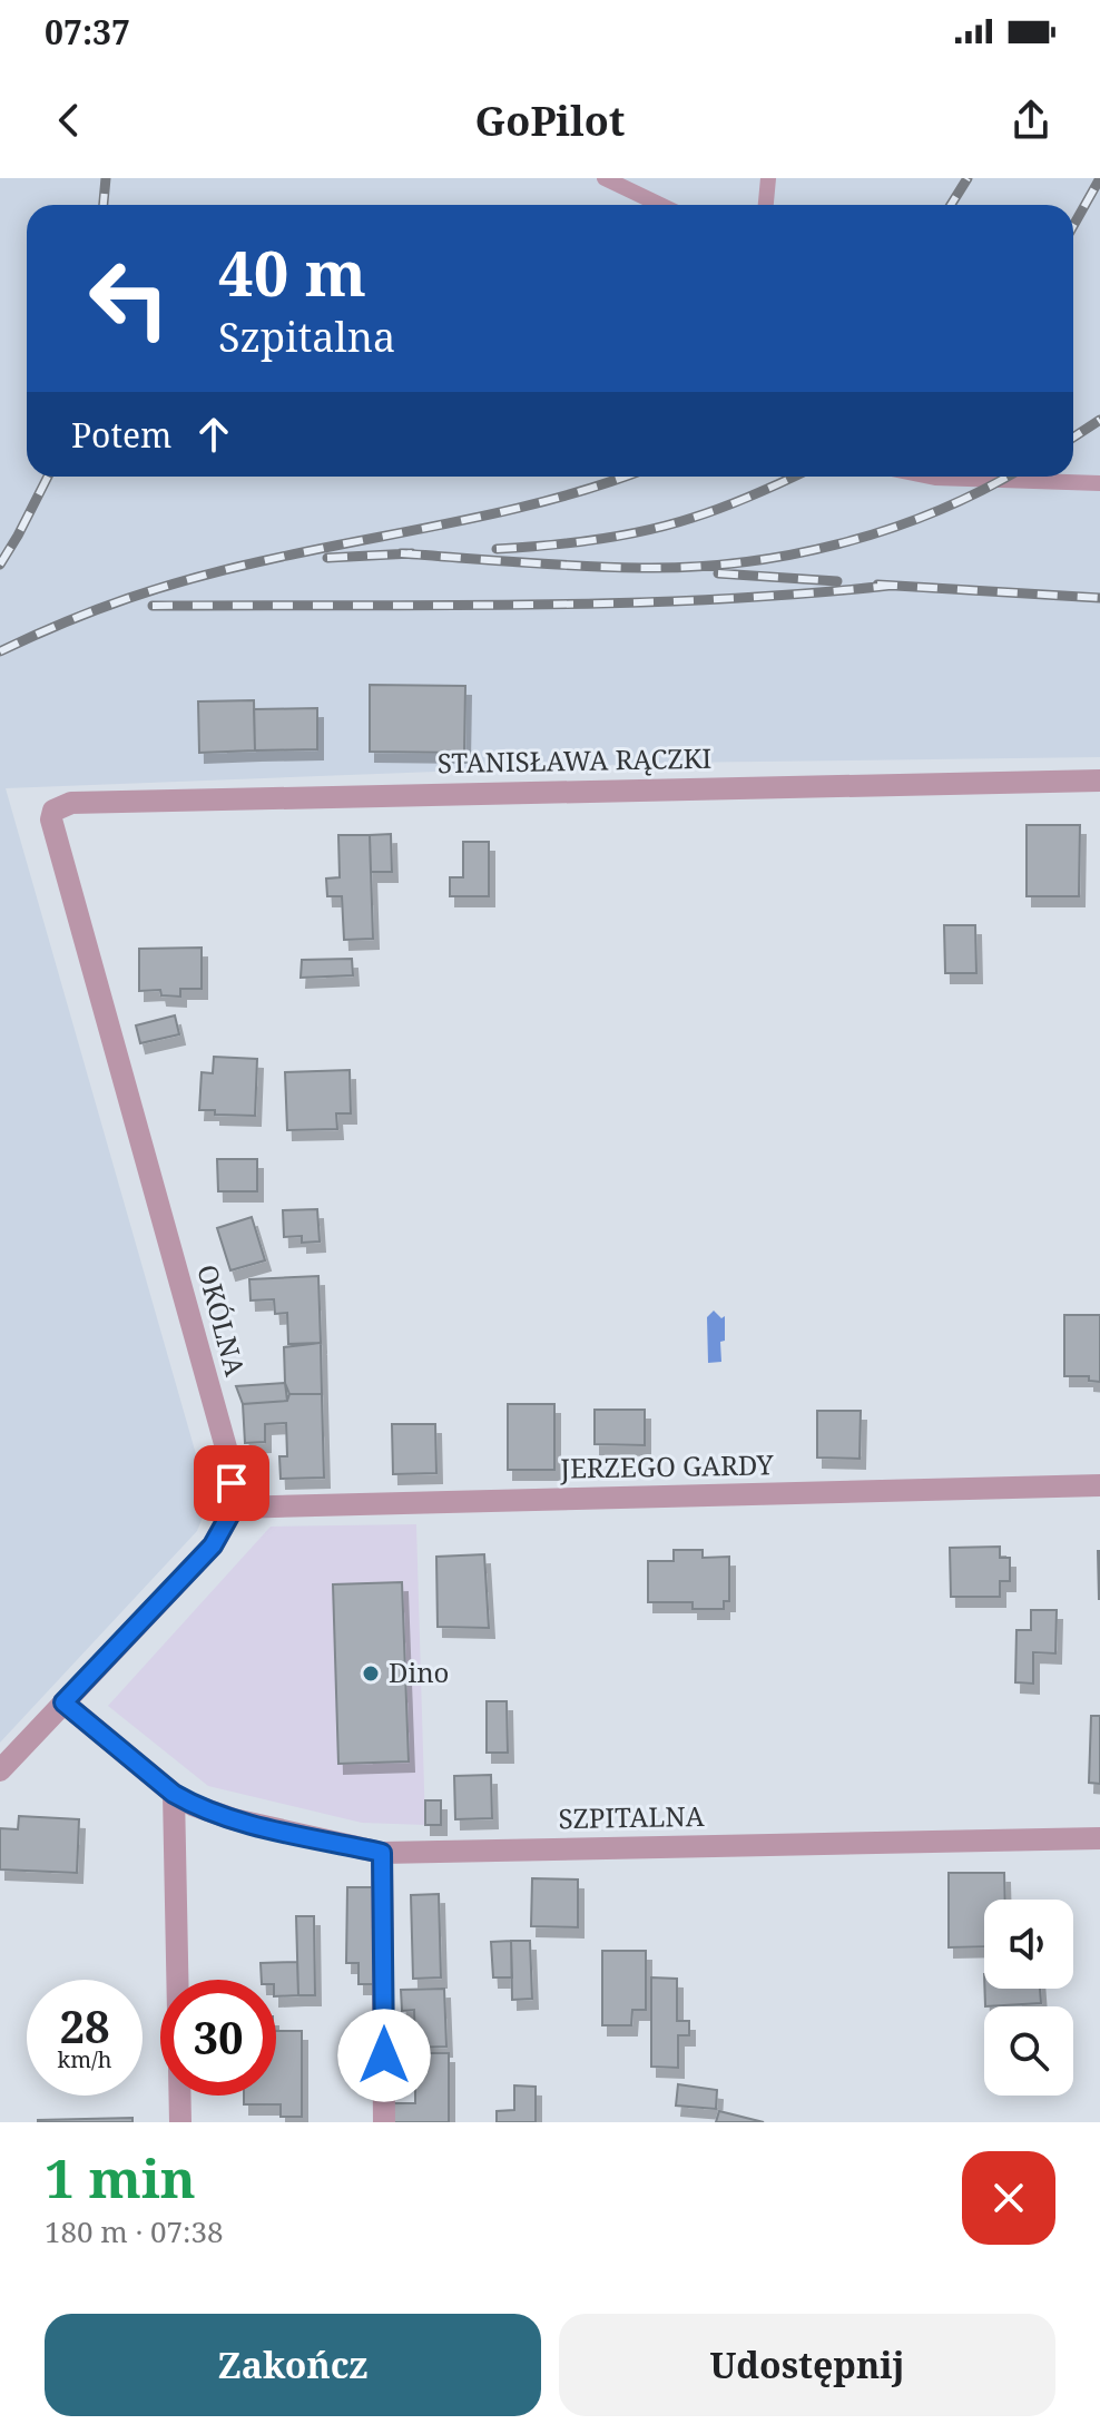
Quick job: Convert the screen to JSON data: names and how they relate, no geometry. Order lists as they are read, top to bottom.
{
  "streets": {
    "street": [
      "STANISŁAWA RĄCZKI",
      "OKÓLNA",
      "JERZEGO GARDY",
      "SZPITALNA"
    ]
  },
  "crossings": [
    ["STANISŁAWA RĄCZKI", "OKÓLNA"],
    ["OKÓLNA", "JERZEGO GARDY"]
  ],
  "places": ["Dino"],
  "page": {
    "status": "07:37",
    "header": "GoPilot",
    "turn": ["40 m", "Szpitalna"],
    "then": "Potem",
    "speed": "28 km/h",
    "limit": "30",
    "heading": ["1 min", "180 m · 07:38"],
    "buttons": ["Zakończ", "Udostępnij"]
  }
}
